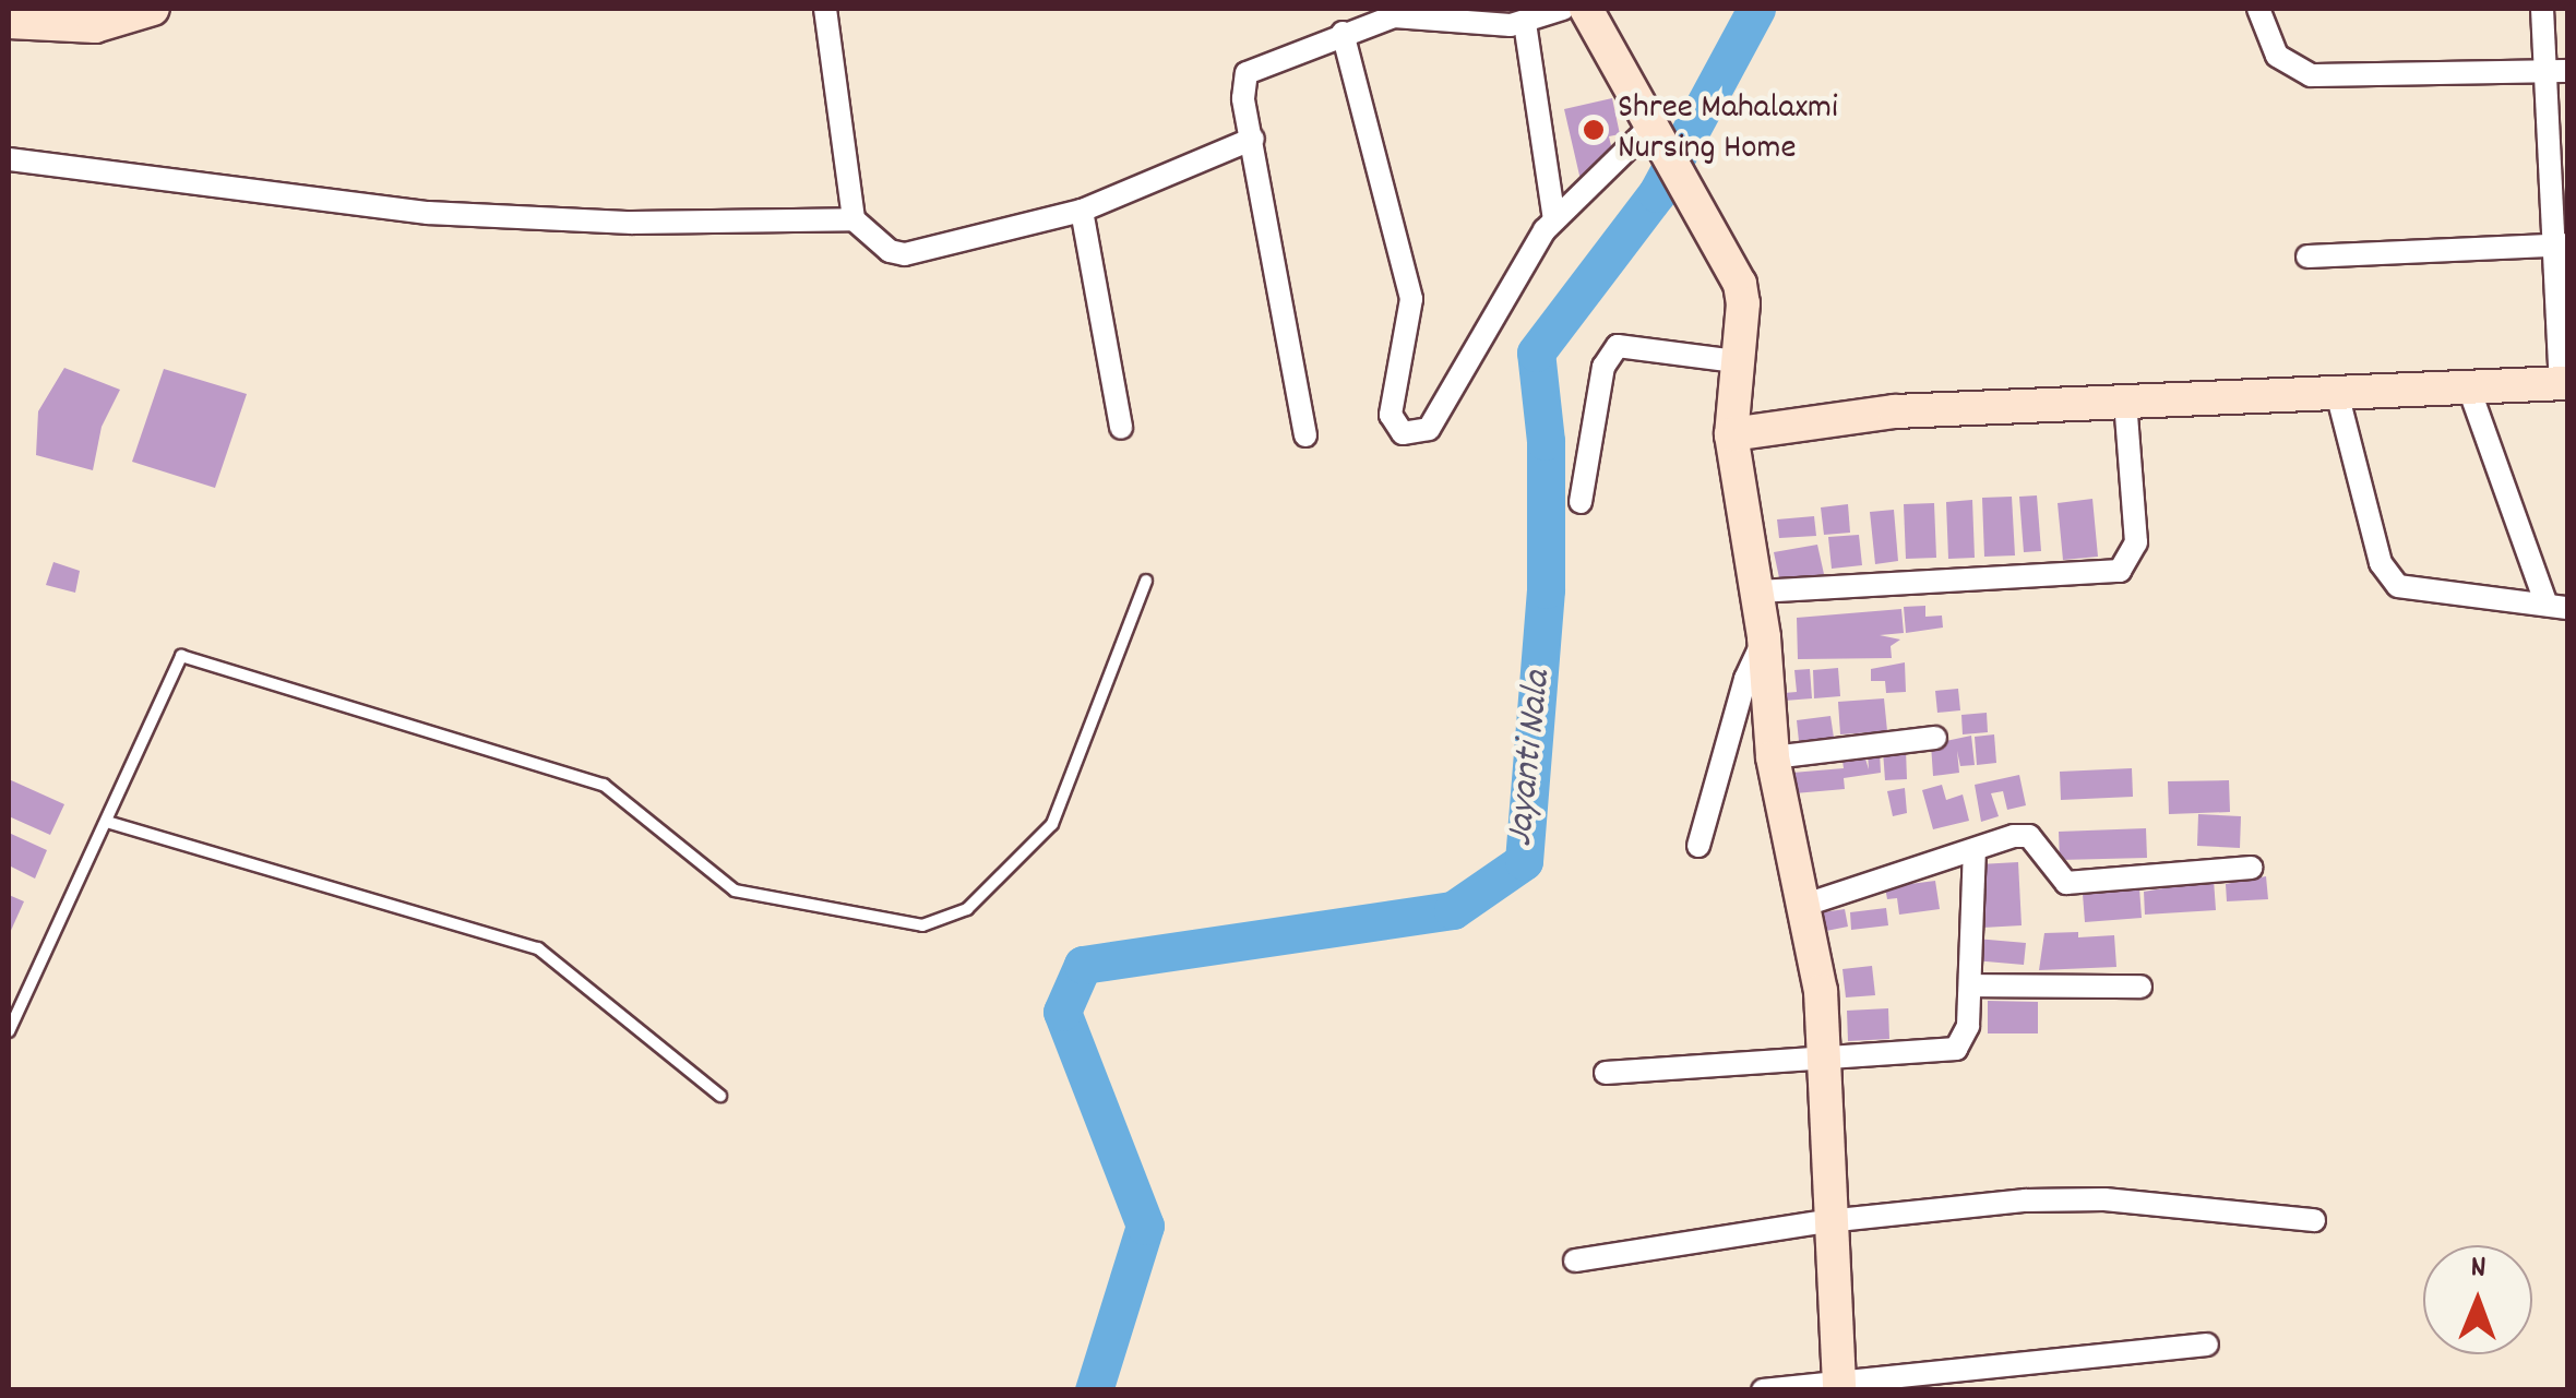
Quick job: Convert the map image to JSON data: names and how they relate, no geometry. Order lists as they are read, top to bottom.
{
  "water": ["Jayanti Nala"],
  "places": ["Shree Mahalaxmi Nursing Home"],
  "north": "top"
}
